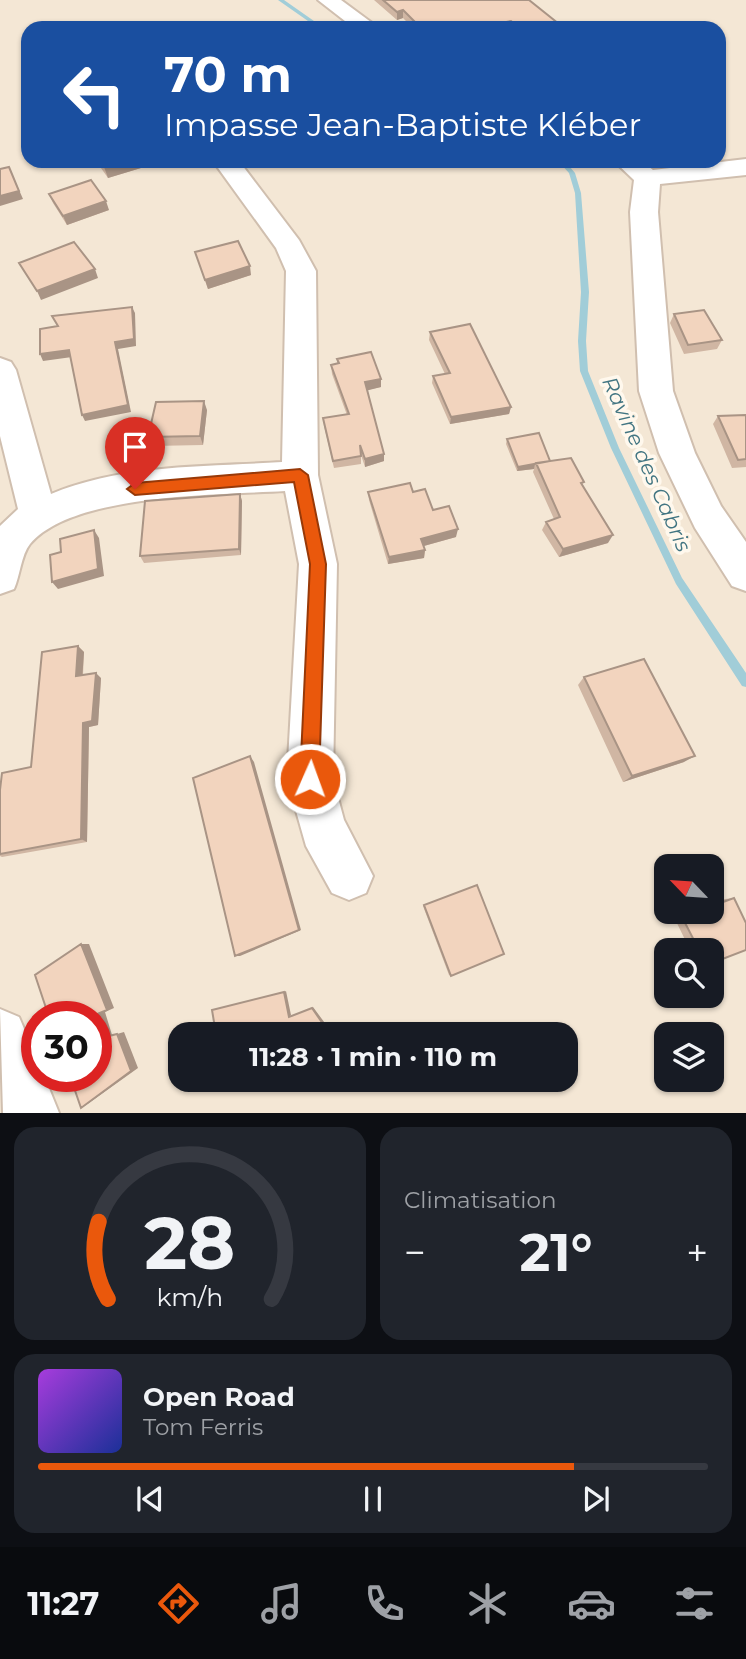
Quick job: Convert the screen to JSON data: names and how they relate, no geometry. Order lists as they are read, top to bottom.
{
  "water": ["Ravine des Cabris"],
  "north": "top left",
  "page": {
    "turn": ["70 m", "Impasse Jean-Baptiste Kléber"],
    "limit": "30",
    "trip": "11:28 · 1 min · 110 m",
    "tile": "Climatisation",
    "heat": ["−", "21°", "+"],
    "song": ["Open Road", "Tom Ferris"],
    "tabs": "11:27",
    "gauge": ["28", "km/h"]
  }
}
